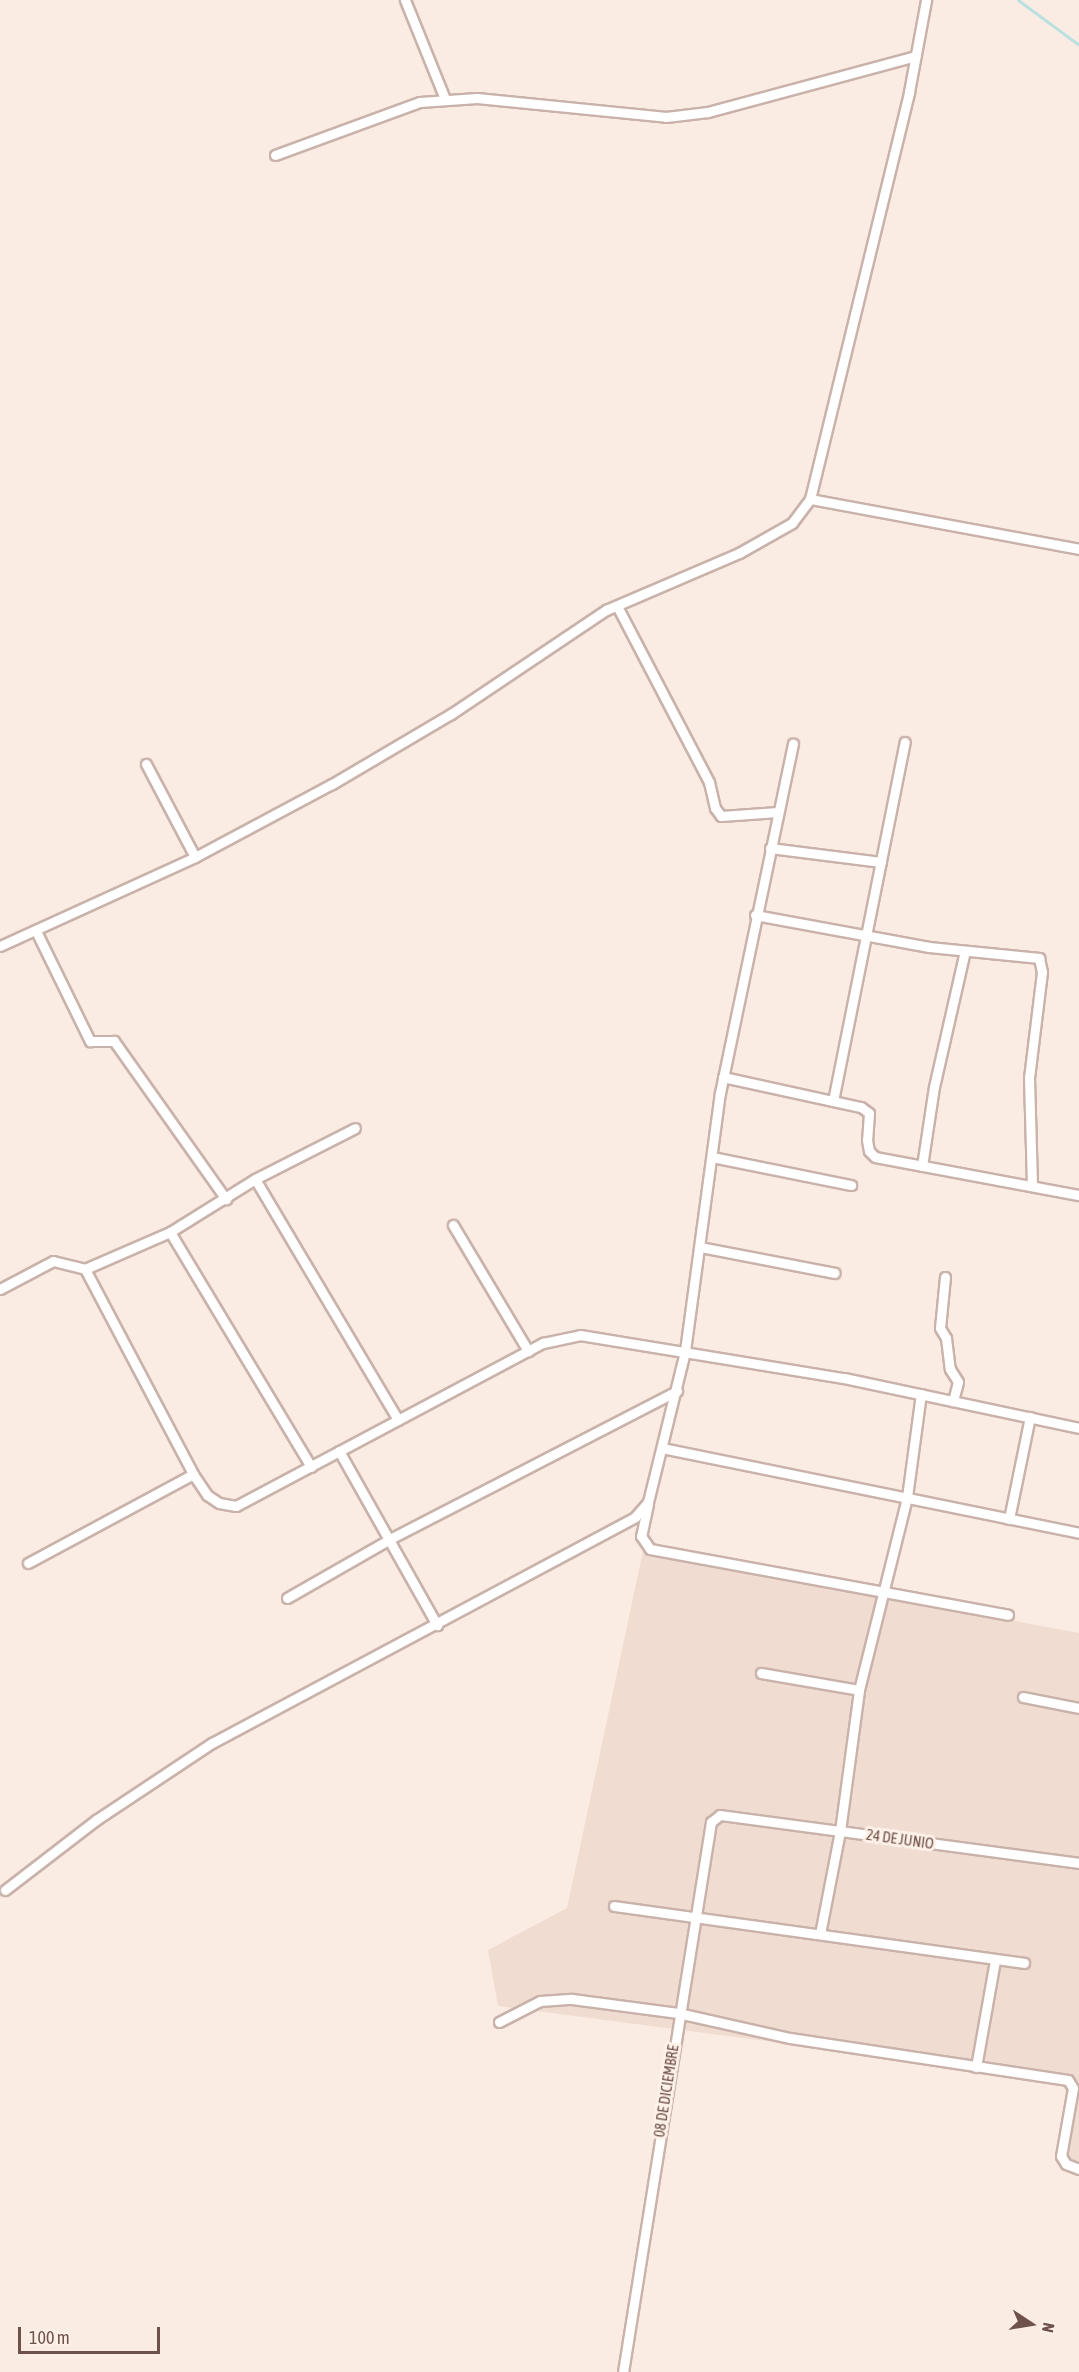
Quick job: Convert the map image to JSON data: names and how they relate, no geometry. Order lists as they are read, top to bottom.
{
  "streets": {
    "street": ["24 DE JUNIO", "08 DE DICIEMBRE"]
  },
  "crossings": [
    ["24 DE JUNIO", "08 DE DICIEMBRE"]
  ],
  "scale_bar": "100 m",
  "north": "right"
}
